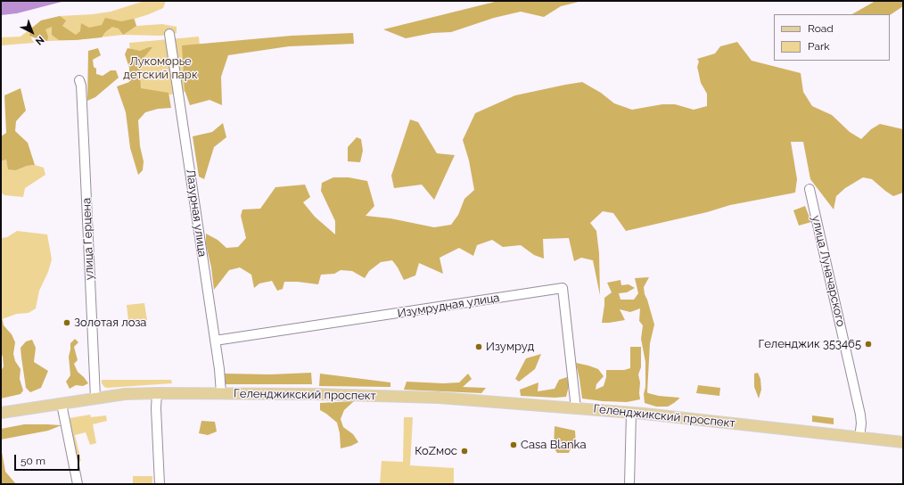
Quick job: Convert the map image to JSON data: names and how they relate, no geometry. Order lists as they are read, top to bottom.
{
  "streets": {
    "main road": ["Геленджикский проспект"],
    "street": [
      "Лазурная улица",
      "улица Герцена",
      "улица Луначарского",
      "Изумрудная улица"
    ]
  },
  "crossings": [
    ["Лазурная улица", "Изумрудная улица"],
    ["Лазурная улица", "Геленджикский проспект"],
    ["улица Герцена", "Геленджикский проспект"],
    ["улица Луначарского", "Геленджикский проспект"],
    ["Изумрудная улица", "Геленджикский проспект"]
  ],
  "parks": ["Лукоморье детский парк"],
  "places": [
    "Золотая лоза",
    "Геленджик 353465",
    "Изумруд",
    "Casa Blanka",
    "КоZмос"
  ],
  "legend": ["Road", "Park"],
  "scale_bar": "50 m",
  "north": "bottom right"
}
